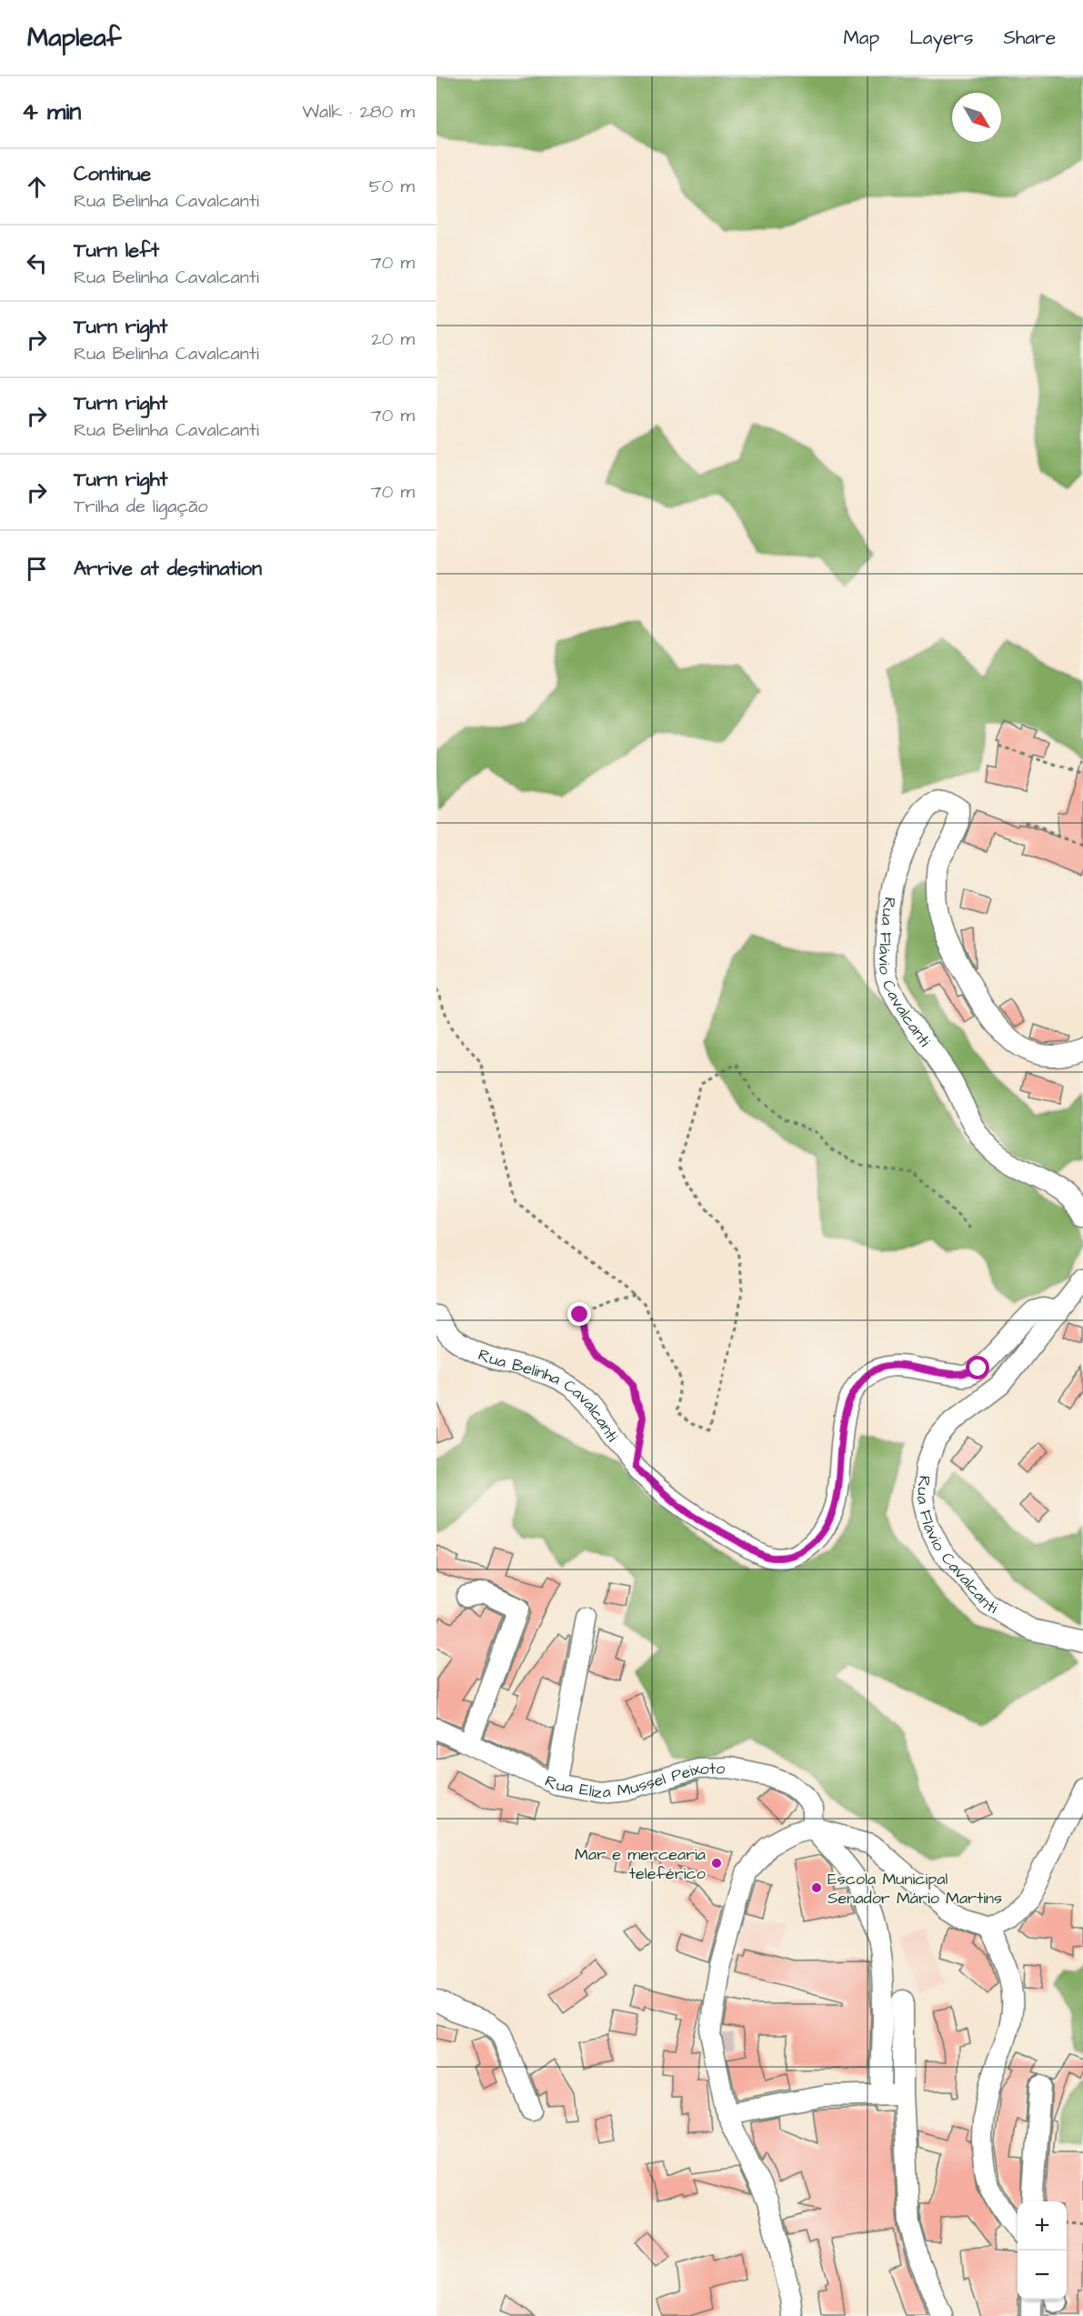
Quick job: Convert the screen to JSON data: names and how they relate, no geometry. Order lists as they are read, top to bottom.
{
  "streets": {
    "street": ["Rua Flávio Cavalcanti", "Rua Belinha Cavalcanti", "Rua Eliza Mussel Peixoto"]
  },
  "crossings": [
    ["Rua Flávio Cavalcanti", "Rua Belinha Cavalcanti"]
  ],
  "places": ["Mar e mercearia teleférico", "Escola Municipal Senador Mário Martins"],
  "north": "bottom right",
  "page": {
    "header": "Mapleaf",
    "nav": ["Map", "Layers", "Share"],
    "heading": ["4 min", "Walk · 280 m"],
    "list": [
      ["Continue", "Rua Belinha Cavalcanti", "50 m"],
      ["Turn left", "Rua Belinha Cavalcanti", "70 m"],
      ["Turn right", "Rua Belinha Cavalcanti", "20 m"],
      ["Turn right", "Rua Belinha Cavalcanti", "70 m"],
      ["Turn right", "Trilha de ligação", "70 m"],
      "Arrive at destination"
    ],
    "map_buttons": ["+", "−"]
  }
}
